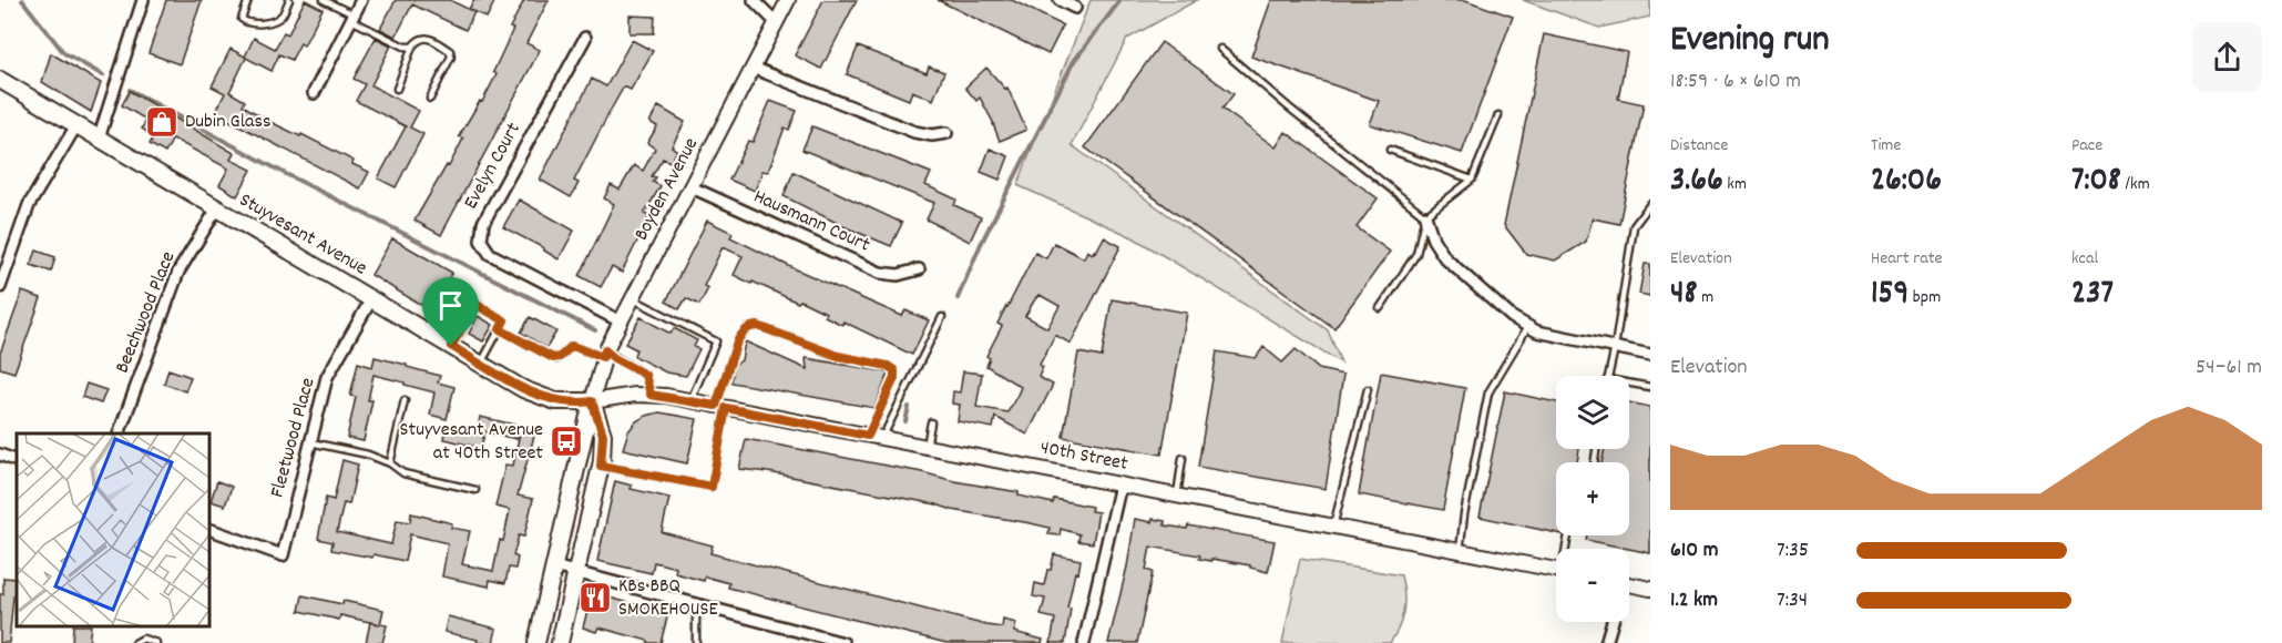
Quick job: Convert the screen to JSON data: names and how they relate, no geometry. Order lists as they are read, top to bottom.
{
  "streets": {
    "main road": ["Stuyvesant Avenue"],
    "street": [
      "Evelyn Court",
      "Boyden Avenue",
      "Hausmann Court",
      "Beechwood Place",
      "Fleetwood Place",
      "40th Street"
    ]
  },
  "crossings": [
    ["Evelyn Court", "Boyden Avenue"],
    ["Boyden Avenue", "Hausmann Court"],
    ["Boyden Avenue", "Stuyvesant Avenue"],
    ["Boyden Avenue", "40th Street"],
    ["Stuyvesant Avenue", "Beechwood Place"],
    ["Stuyvesant Avenue", "Fleetwood Place"],
    ["Stuyvesant Avenue", "40th Street"]
  ],
  "places": {
    "shop": ["Dubin Glass"],
    "bus stop": ["Stuyvesant Avenue at 40th Street"],
    "restaurant": ["KBs BBQ SMOKEHOUSE"]
  },
  "page": {
    "heading": ["Evening run", "18:59 · 6 × 610 m"],
    "stats": [
      ["Distance", "3.66 km"],
      ["Time", "26:06"],
      ["Pace", "7:08 /km"],
      ["Elevation", "48 m"],
      ["Heart rate", "159 bpm"],
      ["kcal", "237"]
    ],
    "chart": ["Elevation", "54–61 m"],
    "map_buttons": ["+", "−"],
    "list": [
      {
        "name": "610 m",
        "note": "7:35"
      },
      {
        "name": "1.2 km",
        "note": "7:34"
      }
    ]
  }
}
